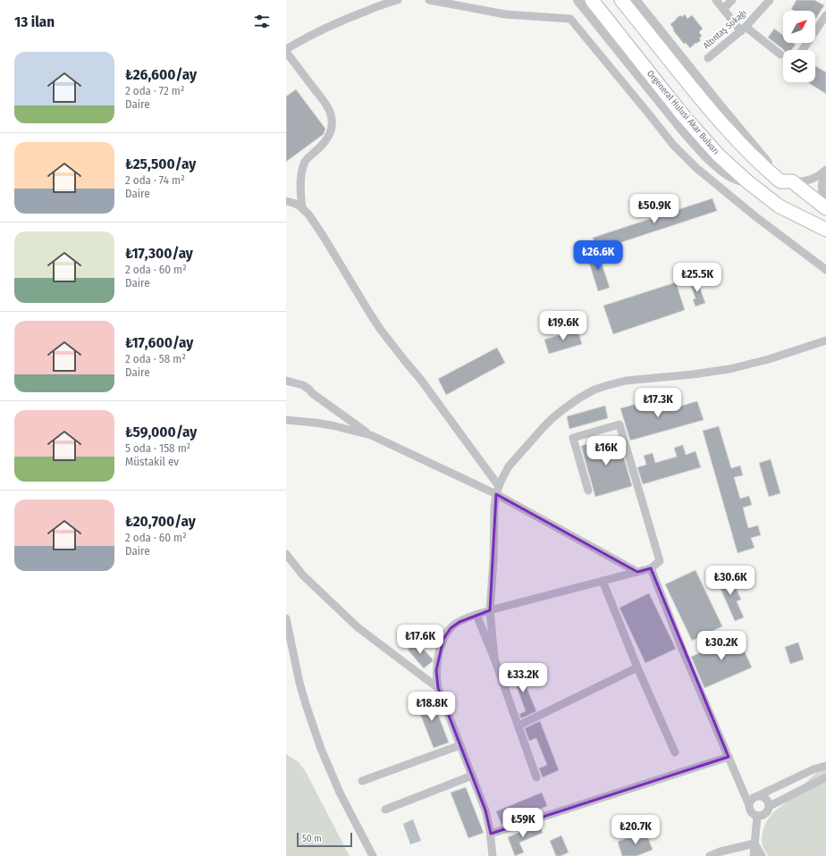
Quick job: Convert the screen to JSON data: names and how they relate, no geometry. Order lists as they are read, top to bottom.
{
  "streets": {
    "main road": ["Orgeneral Hulusi Akar Bulvarı"],
    "street": ["Altıntaş Sokağı"]
  },
  "scale_bar": "50 m",
  "north": "top right",
  "page": {
    "heading": "13 ilan",
    "list": [
      {
        "name": "₺26,600/ay",
        "note": "2 oda · 72 m² · Daire"
      },
      {
        "name": "₺25,500/ay",
        "note": "2 oda · 74 m² · Daire"
      },
      {
        "name": "₺17,300/ay",
        "note": "2 oda · 60 m² · Daire"
      },
      {
        "name": "₺17,600/ay",
        "note": "2 oda · 58 m² · Daire"
      },
      {
        "name": "₺59,000/ay",
        "note": "5 oda · 158 m² · Müstakil ev"
      },
      {
        "name": "₺20,700/ay",
        "note": "2 oda · 60 m² · Daire"
      }
    ],
    "price": [
      "₺50.9K",
      "₺26.6K",
      "₺25.5K",
      "₺19.6K",
      "₺17.3K",
      "₺16K",
      "₺30.6K",
      "₺17.6K",
      "₺30.2K",
      "₺33.2K",
      "₺18.8K",
      "₺59K",
      "₺20.7K"
    ],
    "scale": "50 m"
  }
}
